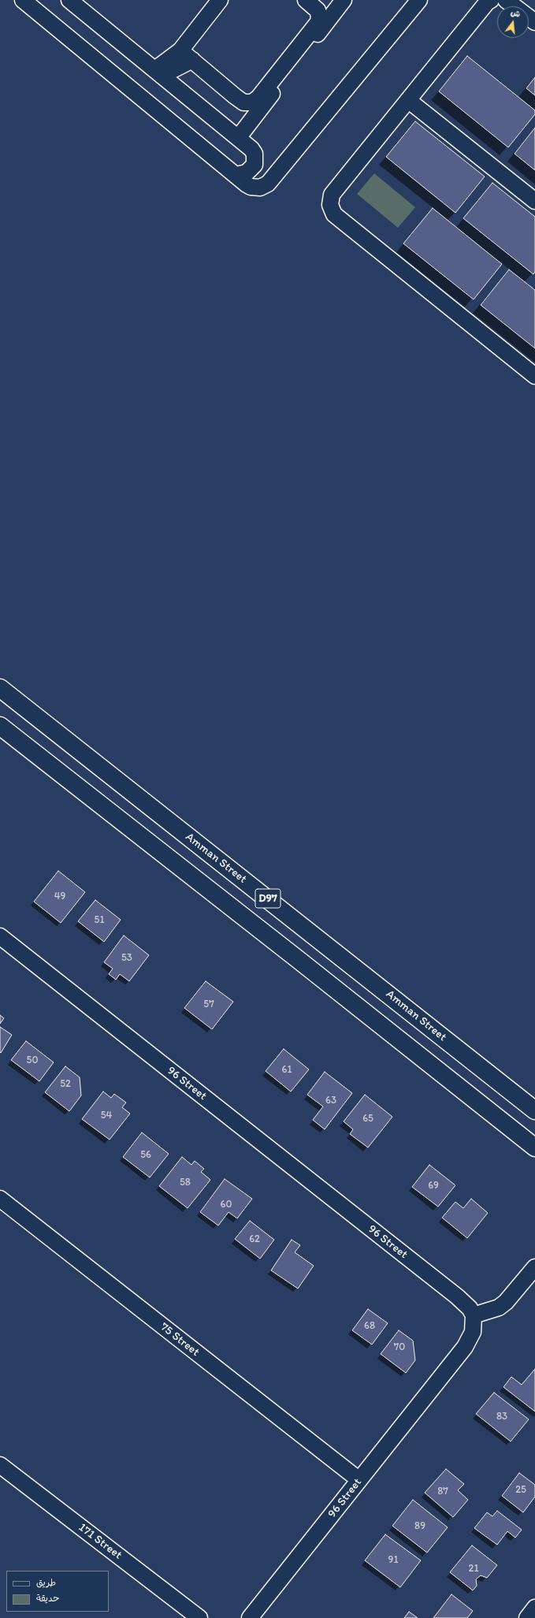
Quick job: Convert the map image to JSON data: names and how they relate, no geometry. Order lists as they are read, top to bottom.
{
  "streets": {
    "main road": ["Amman Street", "D97"],
    "street": ["96 Street", "75 Street", "171 Street"]
  },
  "crossings": [
    ["96 Street", "75 Street"]
  ],
  "house_numbers": [
    "49",
    "51",
    "53",
    "57",
    "50",
    "61",
    "52",
    "63",
    "54",
    "65",
    "56",
    "58",
    "69",
    "60",
    "62",
    "68",
    "70",
    "83",
    "25",
    "87",
    "89",
    "91",
    "21"
  ],
  "legend": ["طريق", "حديقة"],
  "north": "top"
}
